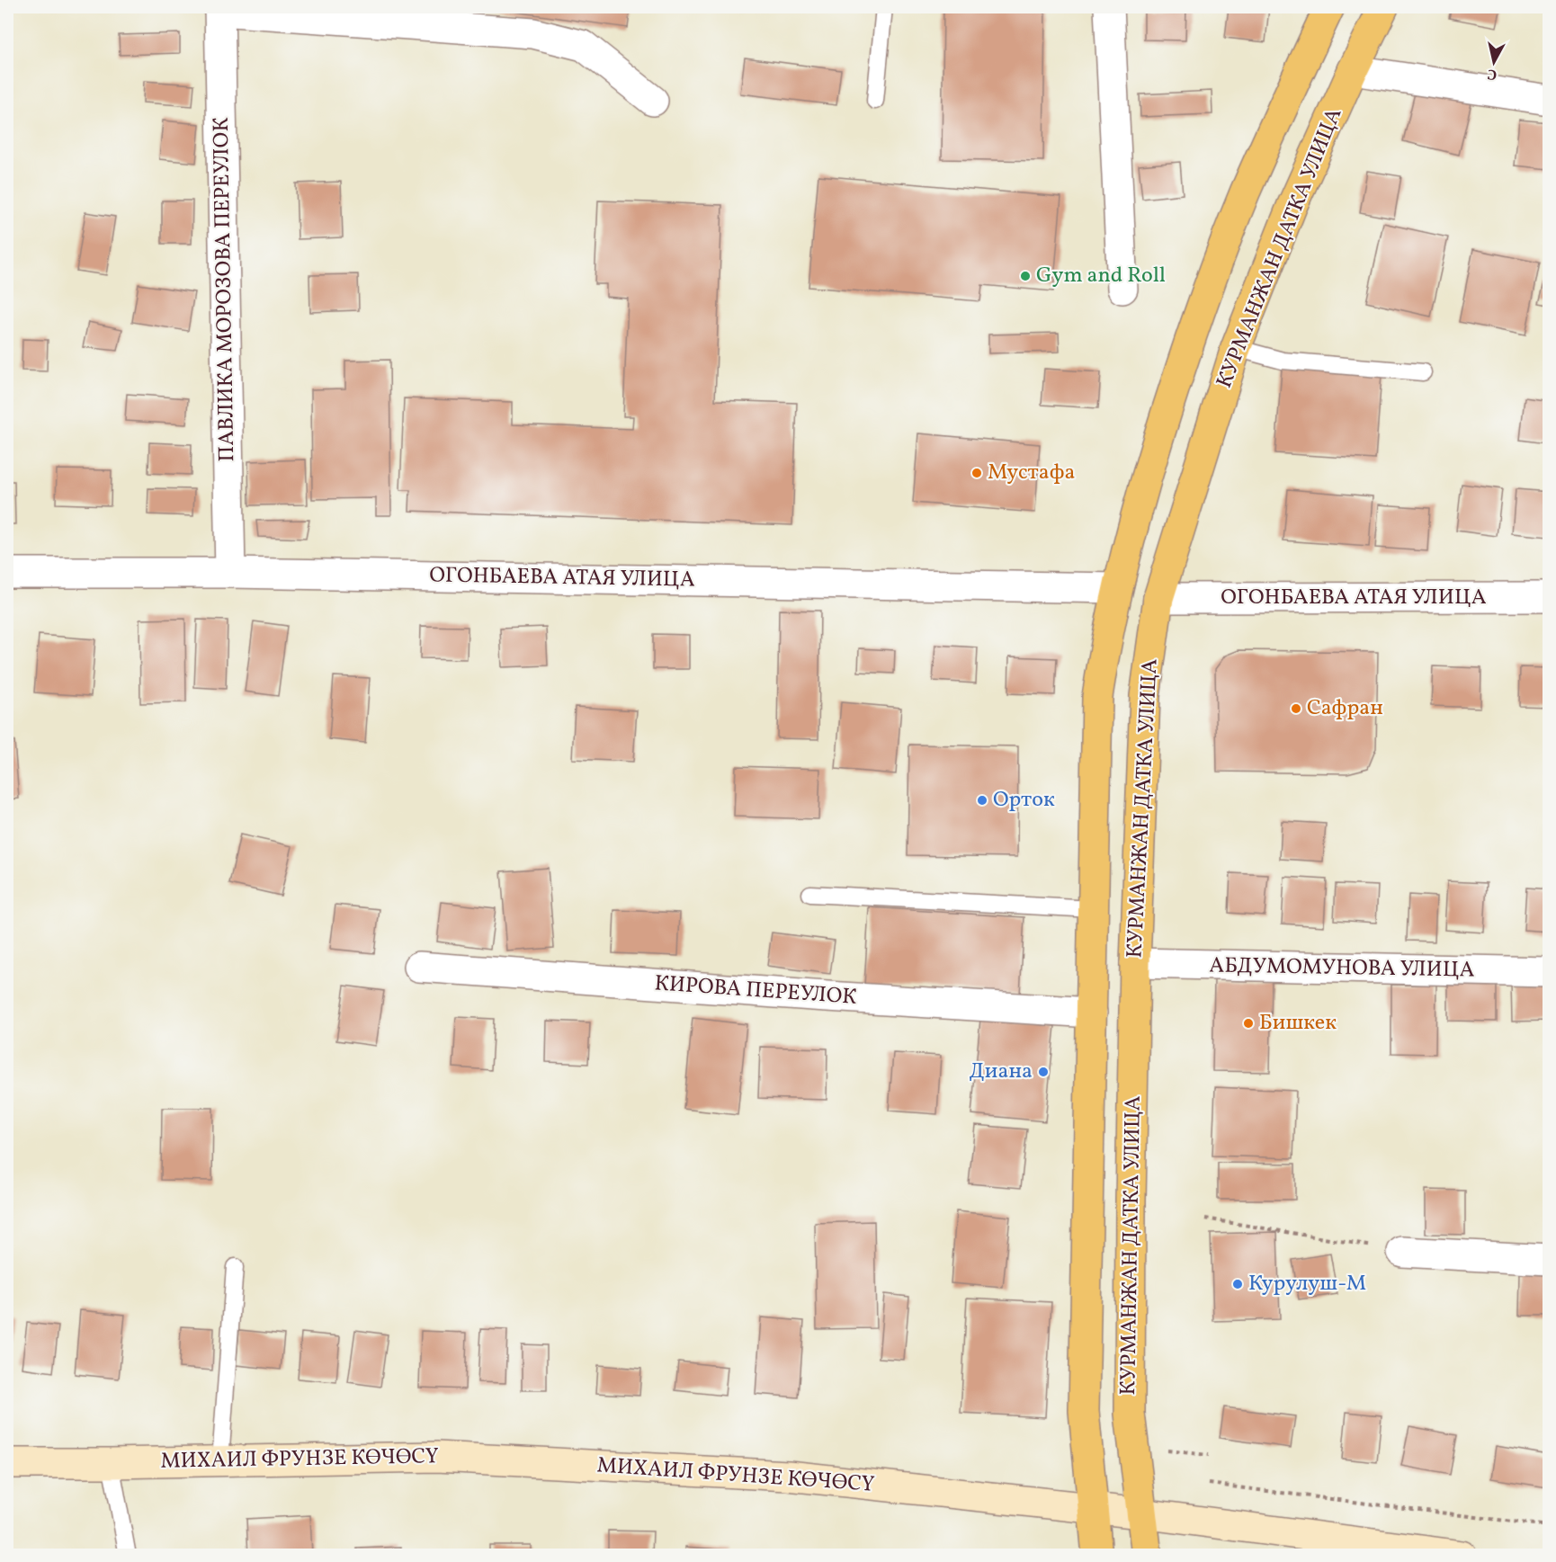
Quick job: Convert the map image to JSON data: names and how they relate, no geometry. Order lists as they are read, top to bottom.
{
  "streets": {
    "main road": ["КУРМАНЖАН ДАТКА УЛИЦА", "МИХАИЛ ФРУНЗЕ КӨЧӨСҮ"],
    "street": [
      "ПАВЛИКА МОРОЗОВА ПЕРЕУЛОК",
      "ОГОНБАЕВА АТАЯ УЛИЦА",
      "АБДУМОМУНОВА УЛИЦА",
      "КИРОВА ПЕРЕУЛОК"
    ]
  },
  "crossings": [
    ["КУРМАНЖАН ДАТКА УЛИЦА", "ОГОНБАЕВА АТАЯ УЛИЦА"],
    ["КУРМАНЖАН ДАТКА УЛИЦА", "АБДУМОМУНОВА УЛИЦА"],
    ["КУРМАНЖАН ДАТКА УЛИЦА", "КИРОВА ПЕРЕУЛОК"],
    ["КУРМАНЖАН ДАТКА УЛИЦА", "МИХАИЛ ФРУНЗЕ КӨЧӨСҮ"],
    ["ПАВЛИКА МОРОЗОВА ПЕРЕУЛОК", "ОГОНБАЕВА АТАЯ УЛИЦА"]
  ],
  "places": [
    "Gym and Roll",
    "Мустафа",
    "Сафран",
    "Орток",
    "Бишкек",
    "Диана",
    "Курулуш-М"
  ],
  "north": "bottom"
}
